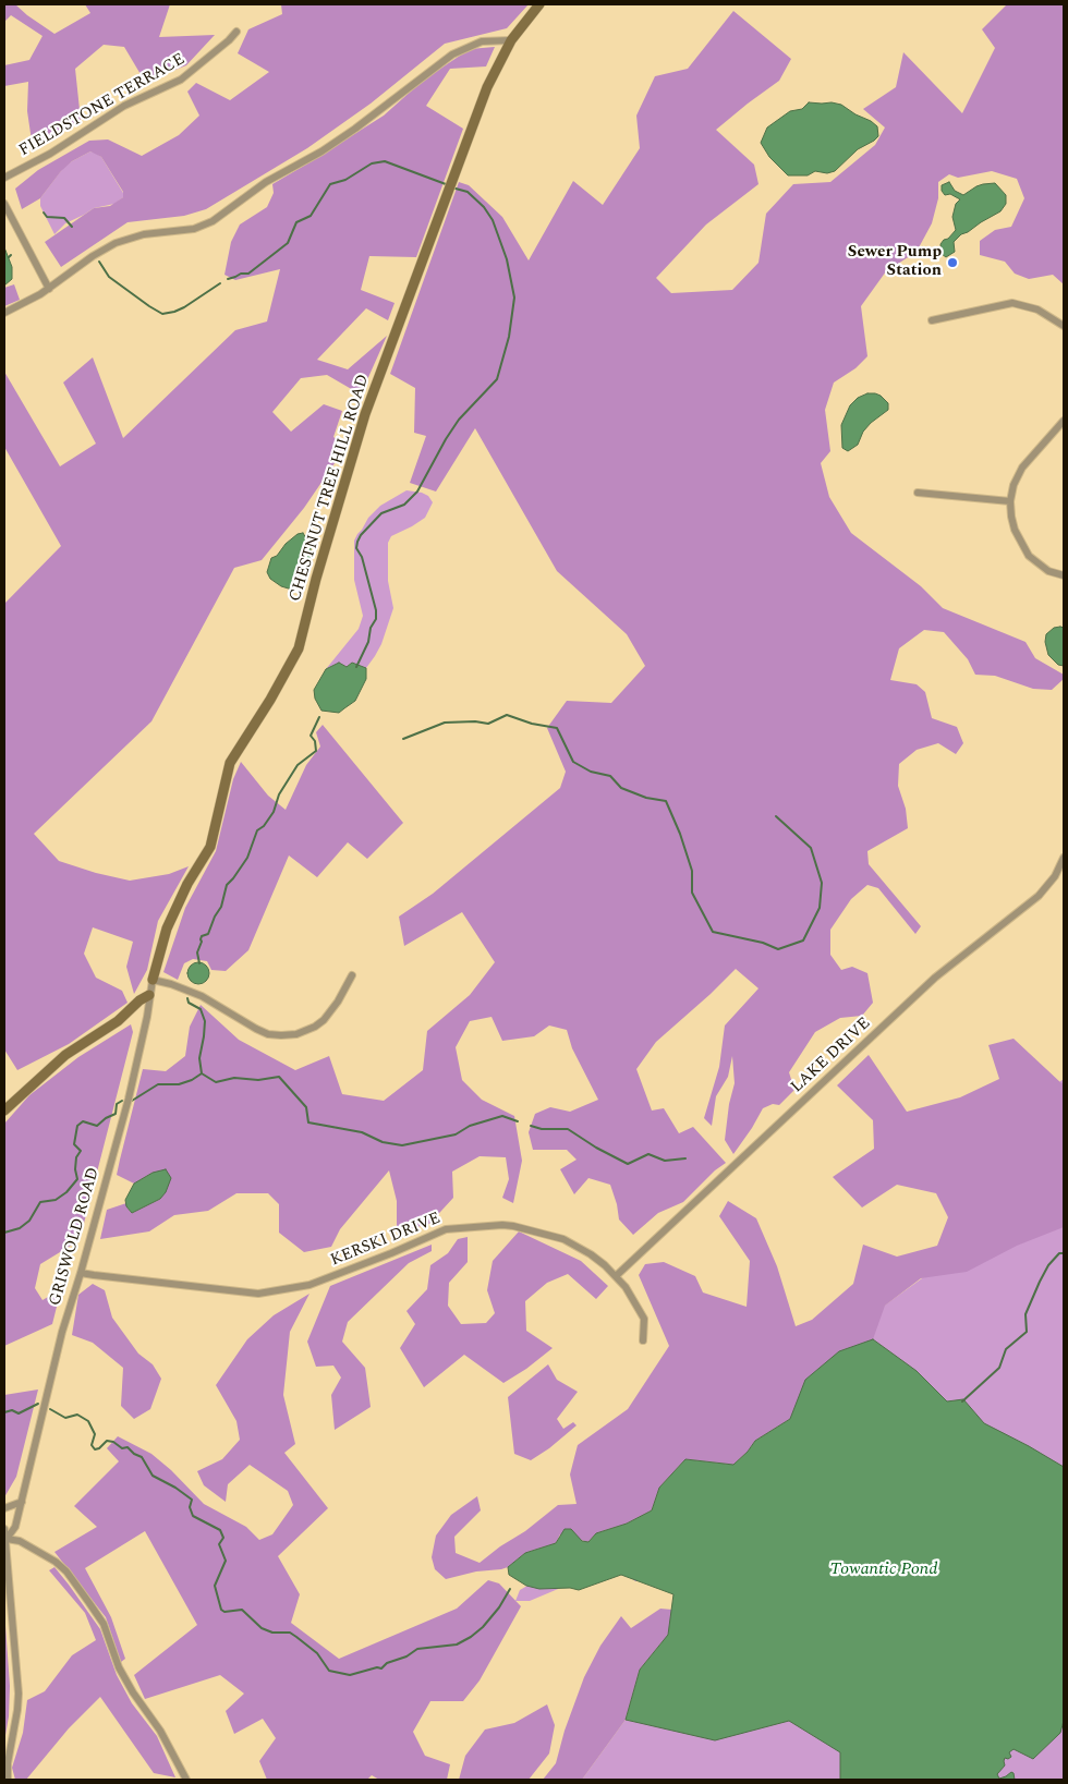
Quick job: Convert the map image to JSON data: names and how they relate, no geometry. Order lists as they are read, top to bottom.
{
  "streets": {
    "street": [
      "FIELDSTONE TERRACE",
      "CHESTNUT TREE HILL ROAD",
      "LAKE DRIVE",
      "GRISWOLD ROAD",
      "KERSKI DRIVE"
    ]
  },
  "crossings": [
    ["CHESTNUT TREE HILL ROAD", "GRISWOLD ROAD"],
    ["LAKE DRIVE", "KERSKI DRIVE"],
    ["GRISWOLD ROAD", "KERSKI DRIVE"]
  ],
  "water": ["Towantic Pond"],
  "places": ["Sewer Pump Station"]
}
